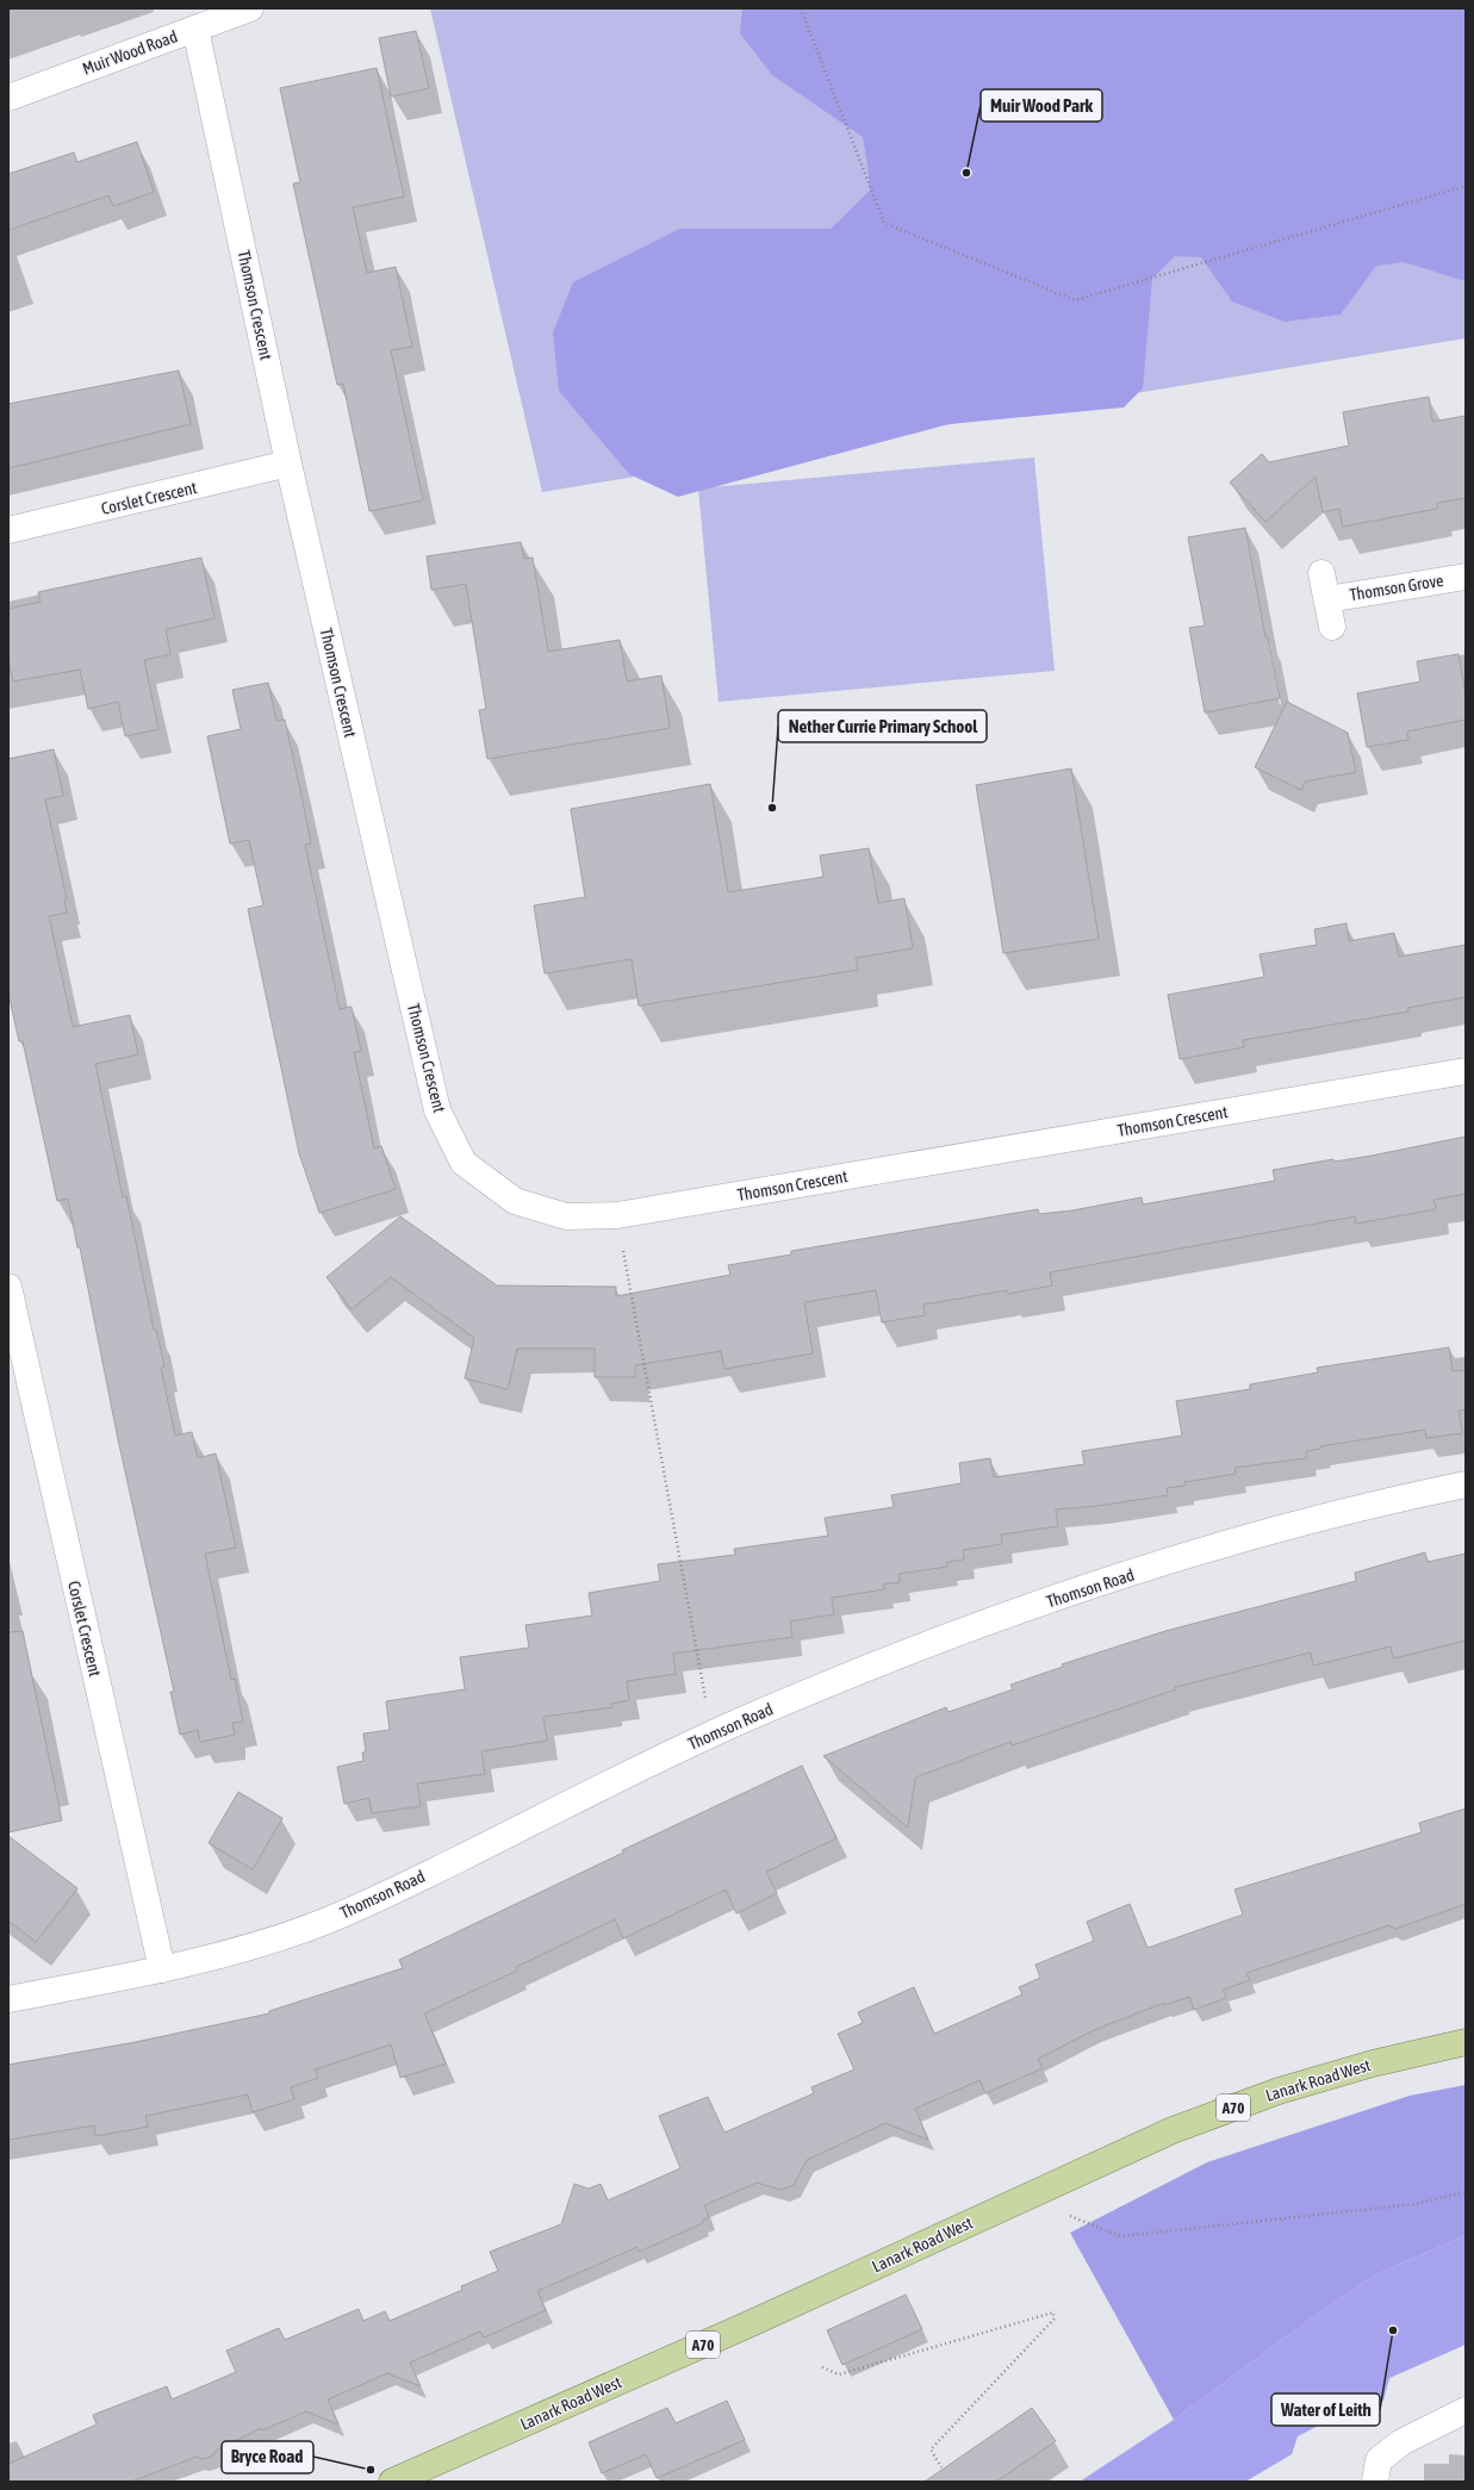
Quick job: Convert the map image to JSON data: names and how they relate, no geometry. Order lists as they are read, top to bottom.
{
  "streets": {
    "main road": ["Lanark Road West", "A70"],
    "street": [
      "Muir Wood Road",
      "Thomson Crescent",
      "Corslet Crescent",
      "Thomson Grove",
      "Thomson Road"
    ]
  },
  "crossings": [
    ["Muir Wood Road", "Thomson Crescent"],
    ["Thomson Crescent", "Corslet Crescent"],
    ["Corslet Crescent", "Thomson Road"]
  ],
  "places": [
    "Muir Wood Park",
    "Nether Currie Primary School",
    "Water of Leith",
    "Bryce Road"
  ]
}
